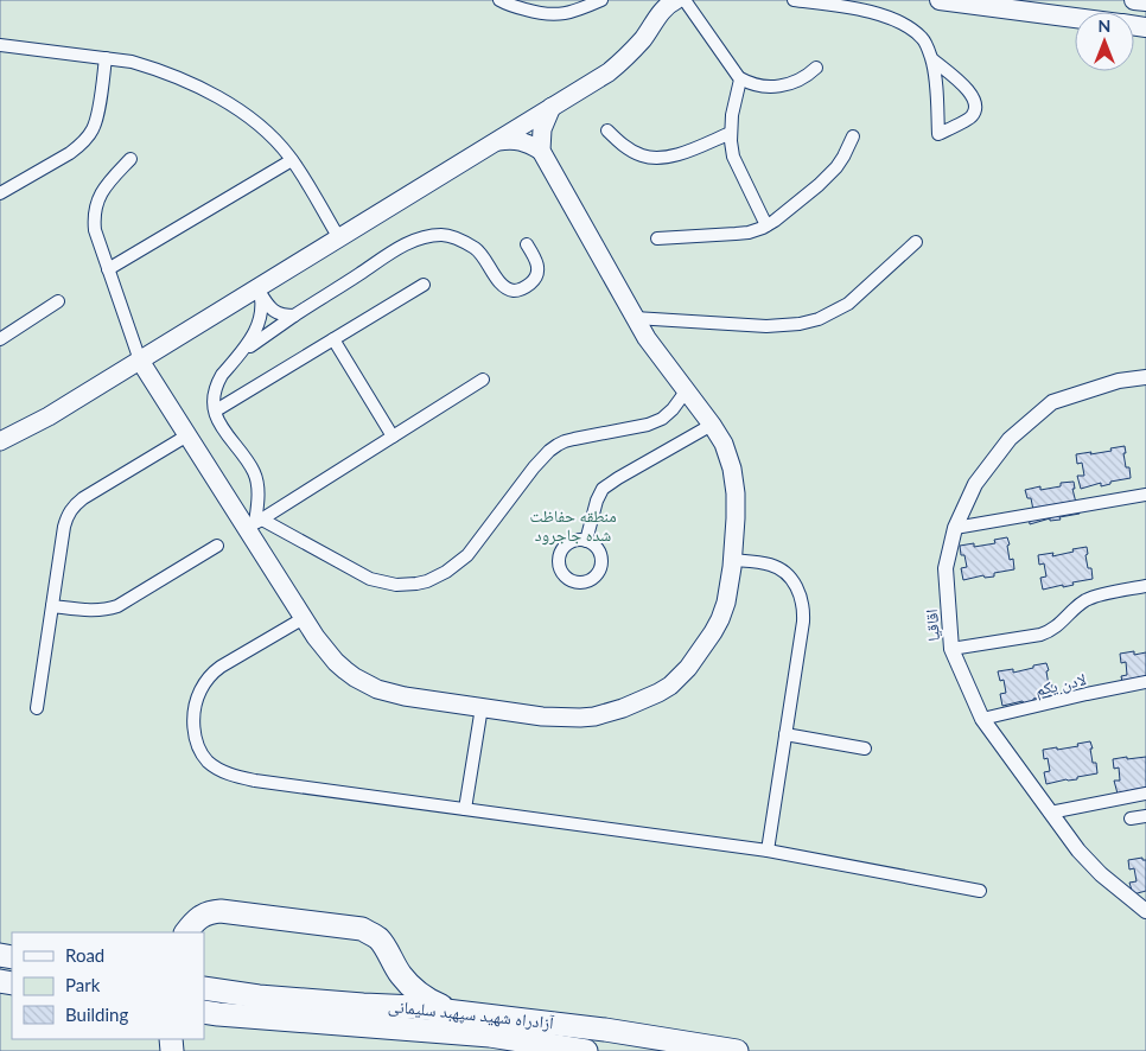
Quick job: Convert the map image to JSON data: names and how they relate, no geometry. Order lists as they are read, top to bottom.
{
  "streets": {
    "highway": ["آزادراه شهید سپهبد سلیمانی"],
    "street": ["اقاقیا", "لادن یکم"]
  },
  "crossings": [
    ["اقاقیا", "لادن یکم"]
  ],
  "parks": ["منطقه حفاظت شده جاجرود"],
  "legend": ["Road", "Park", "Building"],
  "north": "top"
}
